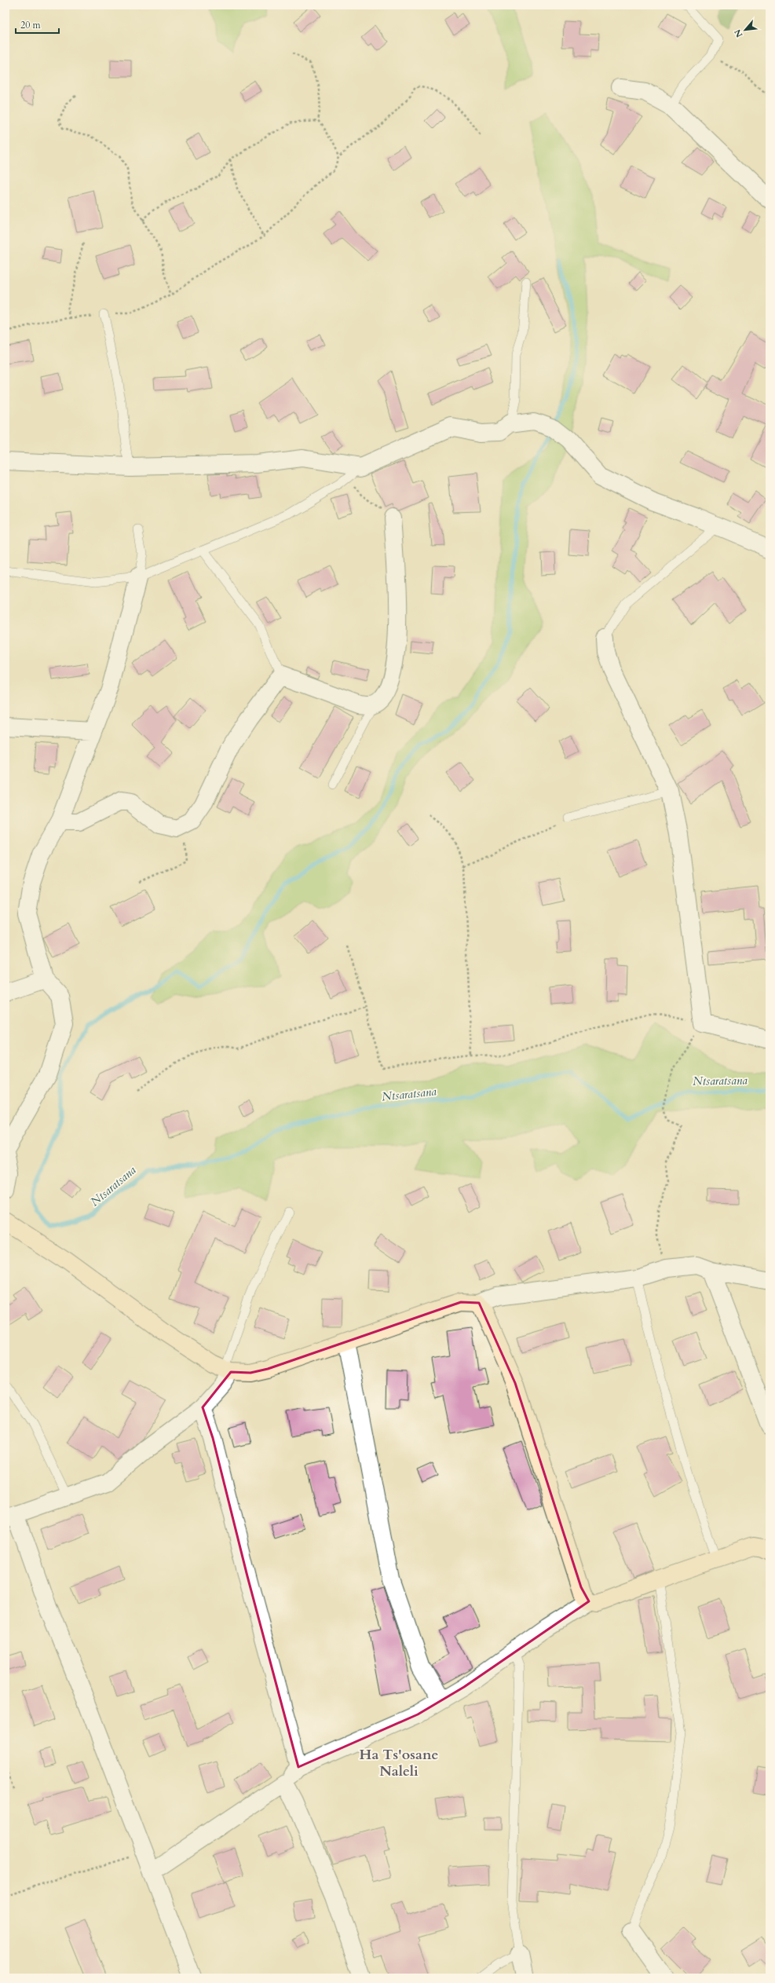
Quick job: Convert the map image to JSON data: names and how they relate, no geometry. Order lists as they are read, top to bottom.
{
  "districts": ["Ha Ts'osane Naleli"],
  "water": ["Ntsaratsana"],
  "scale_bar": "20 m",
  "north": "bottom left"
}
